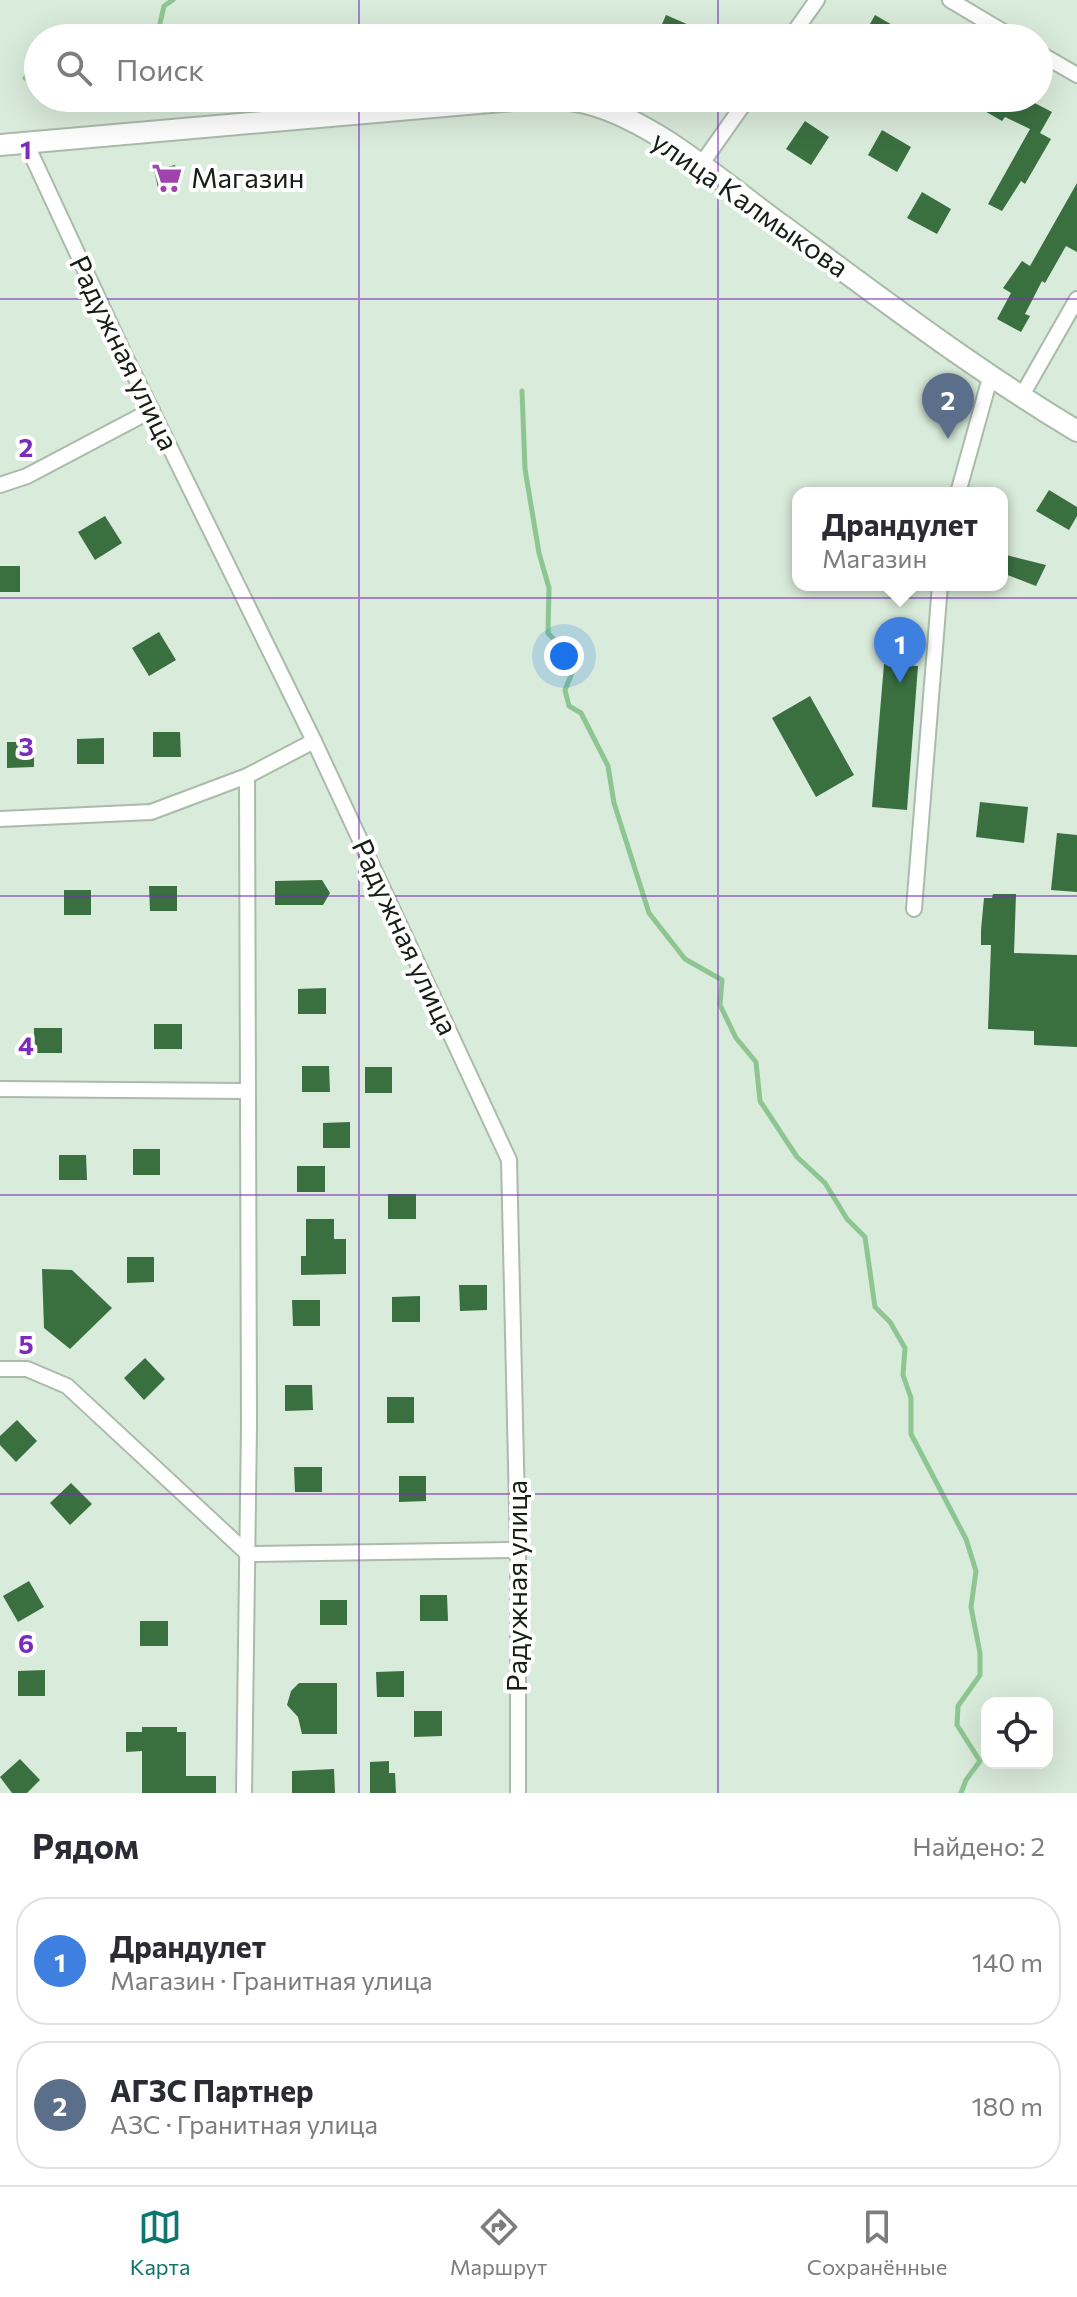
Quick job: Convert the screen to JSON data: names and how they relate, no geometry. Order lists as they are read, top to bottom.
{
  "streets": {
    "main road": ["улица Калмыкова"],
    "street": ["Радужная улица"]
  },
  "crossings": [
    ["улица Калмыкова", "Радужная улица"]
  ],
  "places": {
    "supermarket": ["Магазин"]
  },
  "page": {
    "search": "Поиск",
    "pins": ["2", "1"],
    "popup": ["Драндулет", "Магазин"],
    "heading": ["Рядом", "Найдено: 2"],
    "list": [
      {
        "mark": "1",
        "name": "Драндулет",
        "note": "Магазин · Гранитная улица",
        "value": "140 m"
      },
      {
        "mark": "2",
        "name": "АГЗС Партнер",
        "note": "АЗС · Гранитная улица",
        "value": "180 m"
      }
    ],
    "nav": ["Карта", "Маршрут", "Сохранённые"]
  },
  "grid": {
    "rows": [
      "1",
      "2",
      "3",
      "4",
      "5",
      "6"
    ]
  }
}
